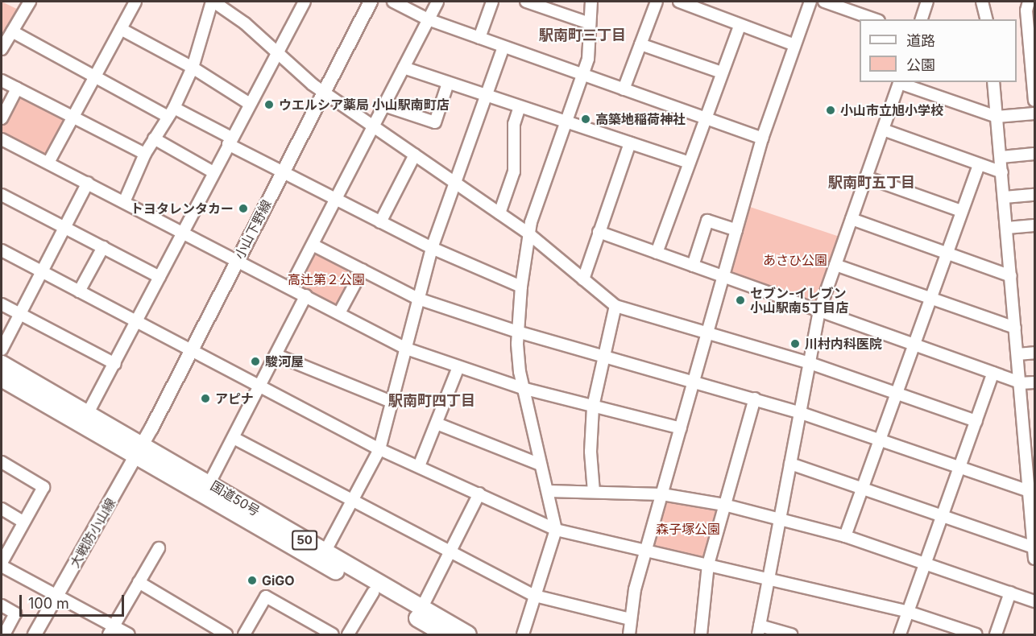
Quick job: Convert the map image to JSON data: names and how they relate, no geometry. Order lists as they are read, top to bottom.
{
  "streets": {
    "highway": ["国道50号", "50"],
    "main road": ["小山下野線", "大戦防小山線"]
  },
  "crossings": [
    ["小山下野線", "国道50号"],
    ["小山下野線", "大戦防小山線"],
    ["国道50号", "大戦防小山線"]
  ],
  "districts": ["駅南町三丁目", "駅南町五丁目", "駅南町四丁目"],
  "parks": ["あさひ公園", "高辻第２公園", "森子塚公園"],
  "places": [
    "ウエルシア薬局 小山駅南町店",
    "小山市立旭小学校",
    "高築地稲荷神社",
    "トヨタレンタカー",
    "セブン-イレブン 小山駅南5丁目店",
    "川村内科医院",
    "駿河屋",
    "アピナ",
    "GiGO"
  ],
  "legend": ["道路", "公園"],
  "scale_bar": "100 m"
}
